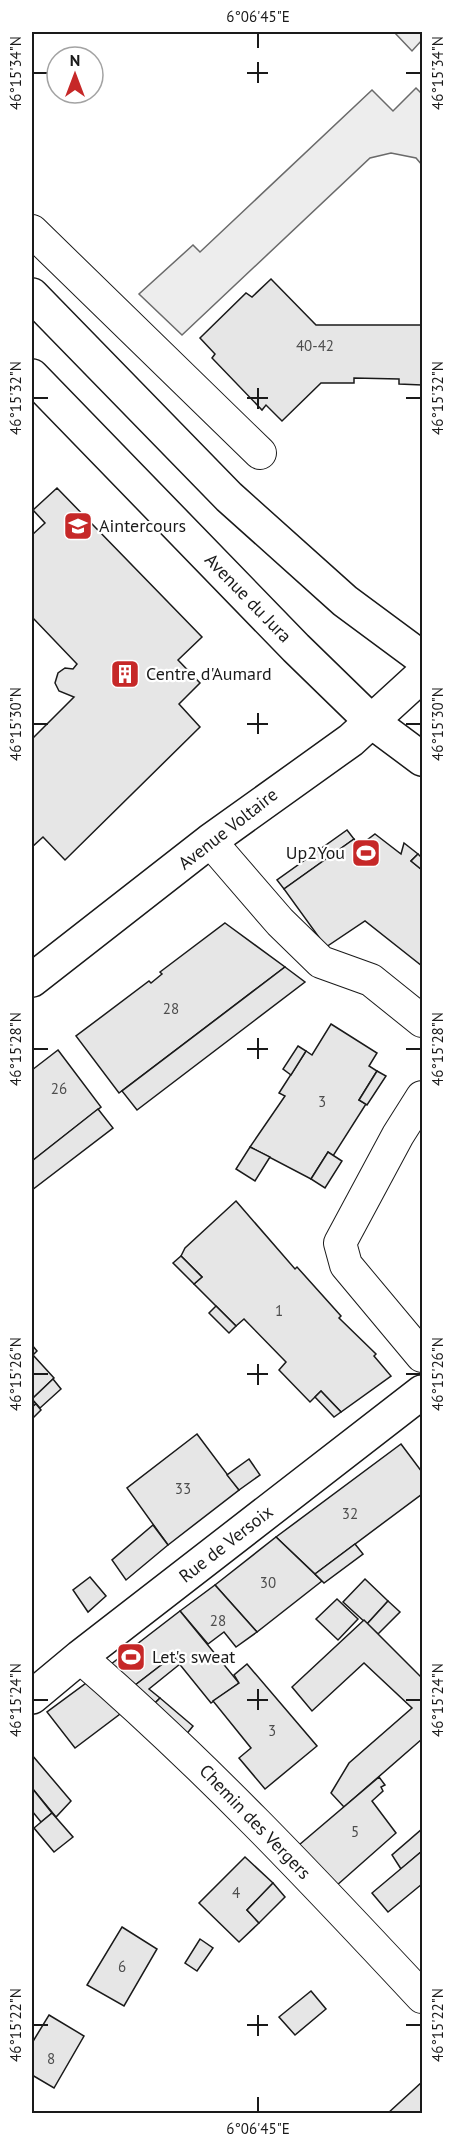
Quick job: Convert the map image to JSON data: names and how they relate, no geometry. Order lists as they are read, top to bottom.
{
  "streets": {
    "main road": ["Avenue du Jura", "Avenue Voltaire", "Rue de Versoix"],
    "street": ["Chemin des Vergers"]
  },
  "crossings": [
    ["Avenue du Jura", "Avenue Voltaire"],
    ["Rue de Versoix", "Chemin des Vergers"]
  ],
  "places": {
    "school or university": ["Aintercours"],
    "building": ["Centre d'Aumard"],
    "sports": ["Up2You", "Let's sweat"]
  },
  "house_numbers": [
    "40-42",
    "28",
    "26",
    "3",
    "1",
    "33",
    "32",
    "30",
    "28",
    "3",
    "5",
    "4",
    "6",
    "8"
  ],
  "north": "top",
  "coordinates": [
    "6°06'45\"E",
    "46°15'34\"N",
    "46°15'32\"N",
    "46°15'30\"N",
    "46°15'28\"N",
    "46°15'26\"N",
    "46°15'24\"N",
    "46°15'22\"N"
  ]
}
